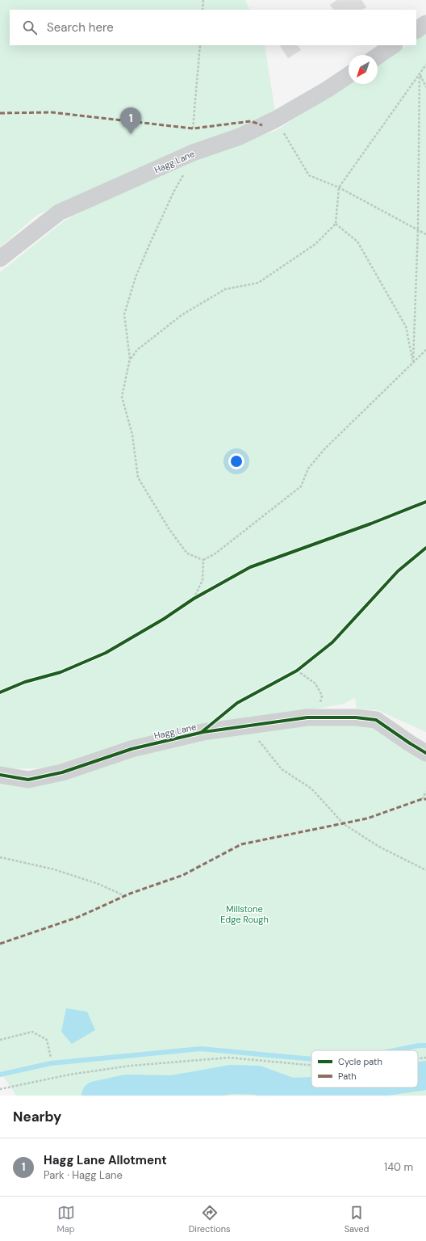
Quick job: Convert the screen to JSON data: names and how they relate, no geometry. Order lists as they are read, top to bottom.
{
  "streets": {
    "street": ["Hagg Lane"]
  },
  "parks": ["Millstone Edge Rough"],
  "legend": ["Cycle path", "Path"],
  "north": "bottom left",
  "page": {
    "search": "Search here",
    "pins": "1",
    "heading": "Nearby",
    "list": [
      {
        "mark": "1",
        "name": "Hagg Lane Allotment",
        "note": "Park · Hagg Lane",
        "value": "140 m"
      }
    ],
    "nav": ["Map", "Directions", "Saved"]
  }
}
